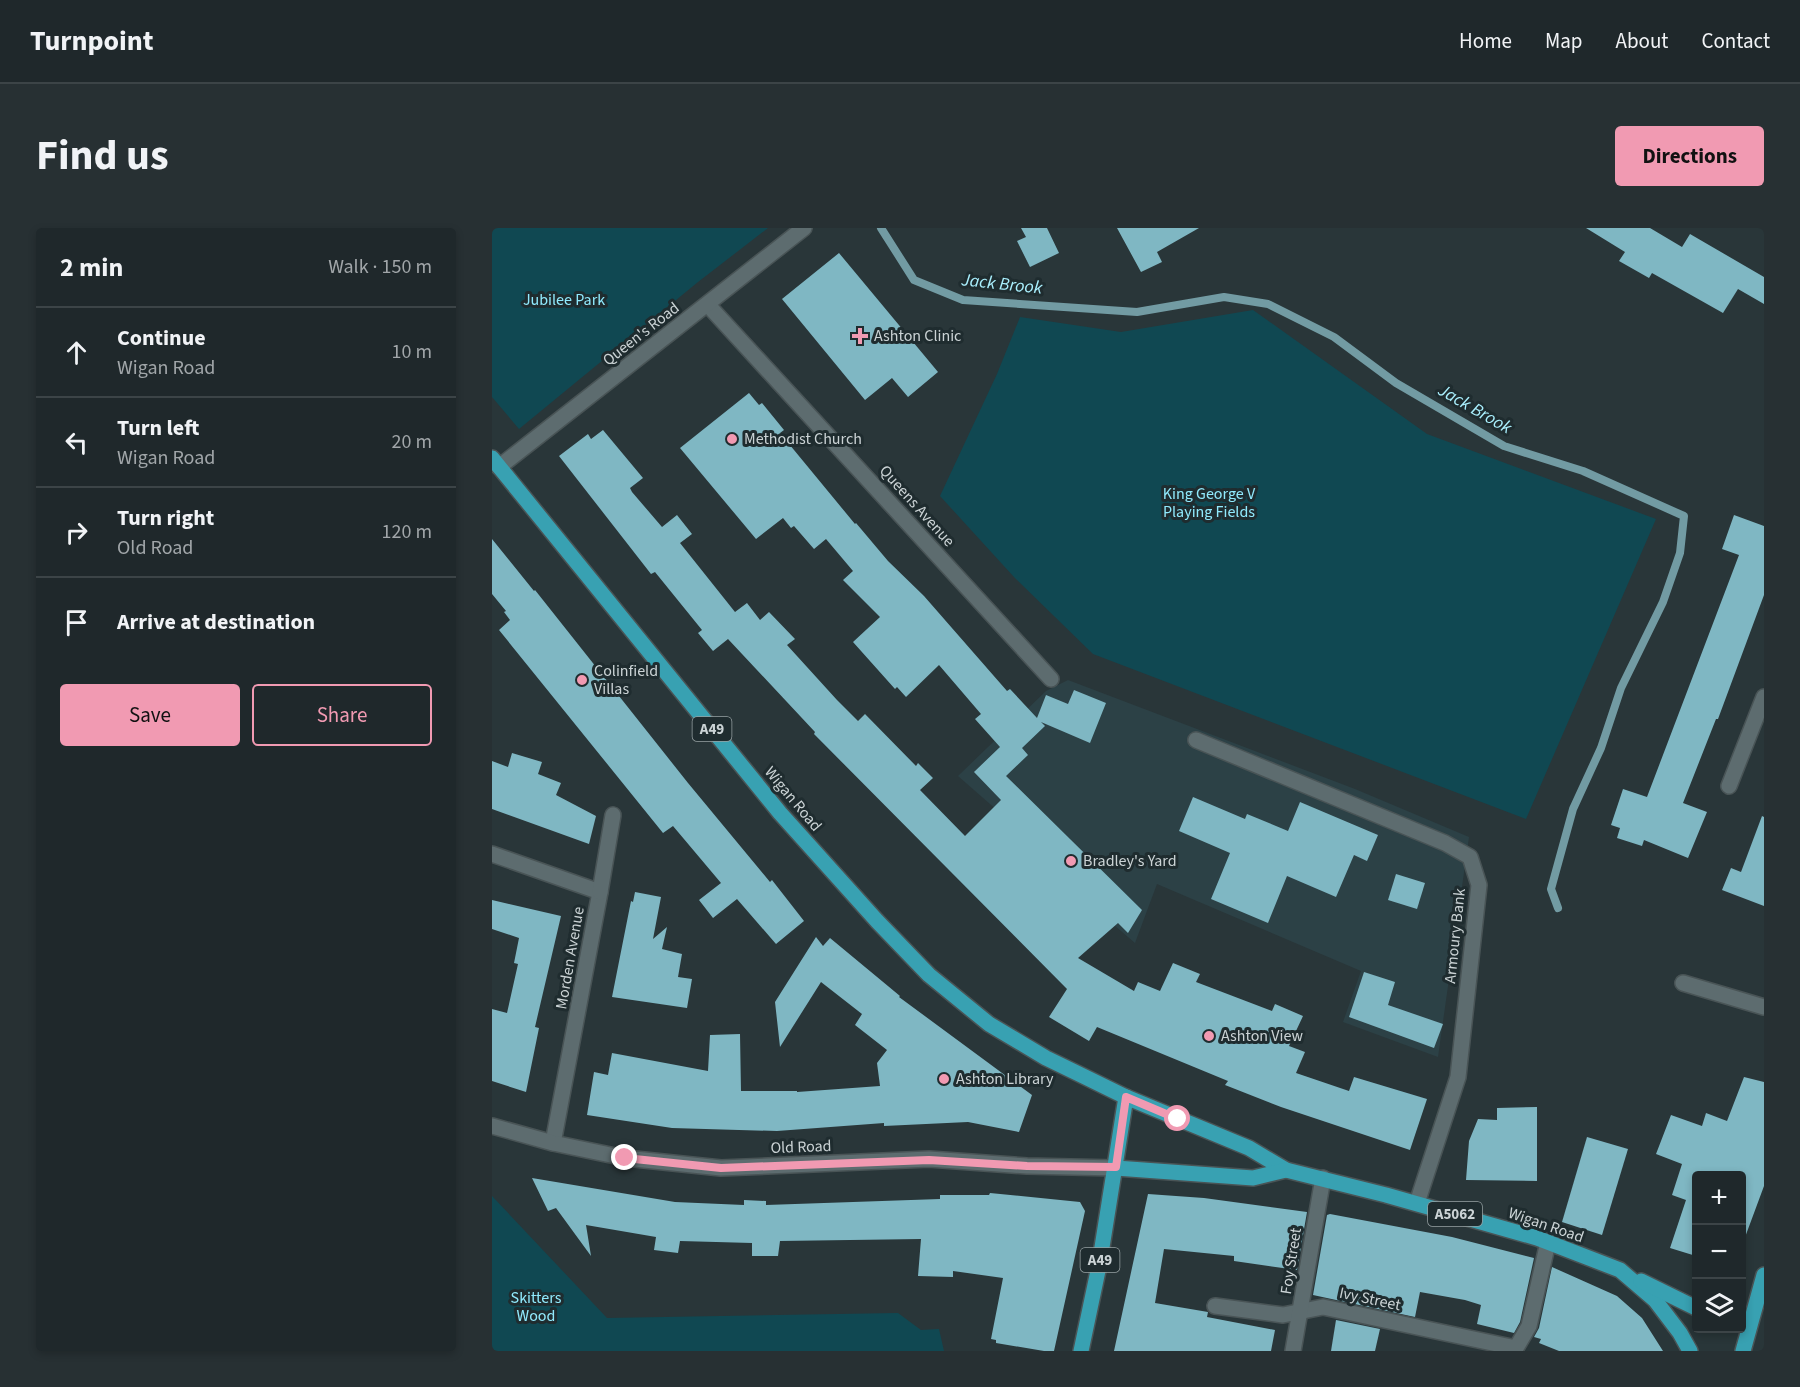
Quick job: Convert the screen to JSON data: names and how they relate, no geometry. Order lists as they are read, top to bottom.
{
  "streets": {
    "main road": ["A49", "Wigan Road", "A5062"],
    "street": [
      "Queen's Road",
      "Queens Avenue",
      "Armoury Bank",
      "Morden Avenue",
      "Old Road",
      "Foy Street",
      "Ivy Street"
    ]
  },
  "crossings": [
    ["Queen's Road", "Queens Avenue"],
    ["Queen's Road", "Wigan Road"],
    ["A49", "Wigan Road"],
    ["A49", "Old Road"],
    ["Wigan Road", "Armoury Bank"],
    ["Wigan Road", "Old Road"],
    ["Wigan Road", "A5062"],
    ["Wigan Road", "Foy Street"],
    ["Wigan Road", "Ivy Street"],
    ["Morden Avenue", "Old Road"],
    ["Foy Street", "Ivy Street"]
  ],
  "water": ["Jack Brook"],
  "parks": ["Jubilee Park", "King George V Playing Fields", "Skitters Wood"],
  "places": {
    "health": ["Ashton Clinic"],
    "other": [
      "Methodist Church",
      "Colinfield Villas",
      "Bradley's Yard",
      "Ashton View",
      "Ashton Library"
    ]
  },
  "page": {
    "header": "Turnpoint",
    "nav": [
      "Home",
      "Map",
      "About",
      "Contact"
    ],
    "title": "Find us",
    "buttons": [
      "Directions",
      ["Save", "Share"]
    ],
    "heading": ["2 min", "Walk · 150 m"],
    "list": [
      ["Continue", "Wigan Road", "10 m"],
      ["Turn left", "Wigan Road", "20 m"],
      ["Turn right", "Old Road", "120 m"],
      "Arrive at destination"
    ],
    "map_buttons": ["+", "−"]
  }
}
